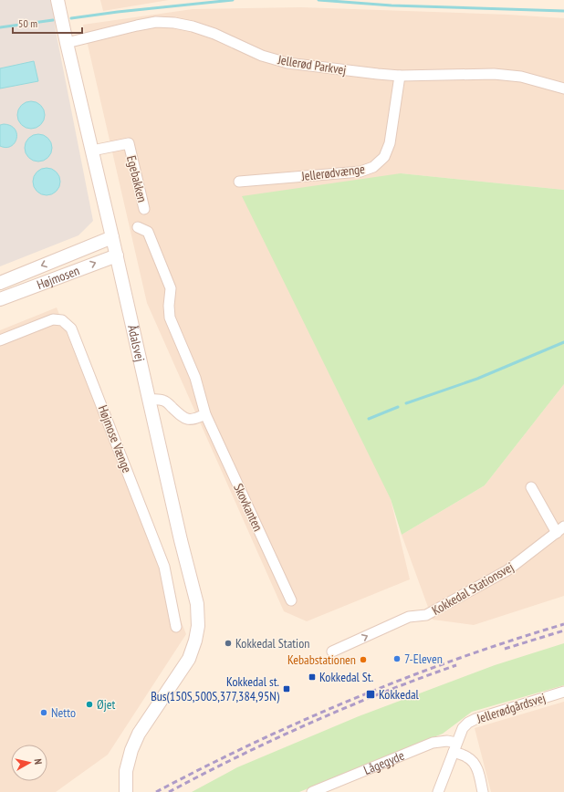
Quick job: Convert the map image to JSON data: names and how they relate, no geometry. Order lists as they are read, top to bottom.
{
  "streets": {
    "street": [
      "Jellerød Parkvej",
      "Jellerødvænge",
      "Egebakken",
      "Højmosen",
      "Ådalsvej",
      "Højmose Vænge",
      "Skovkanten",
      "Kokkedal Stationsvej",
      "Jellerødgårdsvej",
      "Lågegyde"
    ]
  },
  "crossings": [
    ["Jellerød Parkvej", "Jellerødvænge"],
    ["Jellerød Parkvej", "Ådalsvej"],
    ["Egebakken", "Ådalsvej"],
    ["Højmosen", "Ådalsvej"],
    ["Jellerødgårdsvej", "Lågegyde"]
  ],
  "one_way": ["Kokkedal Stationsvej"],
  "places": {
    "other": [
      "Kokkedal Station",
      "7-Eleven",
      "Kebabstationen",
      "Øjet",
      "Netto"
    ],
    "transit": ["Kokkedal St.", "Kokkedal st. Bus(150S,500S,377,384,95N)", "Kokkedal"]
  },
  "scale_bar": "50 m",
  "north": "right"
}
